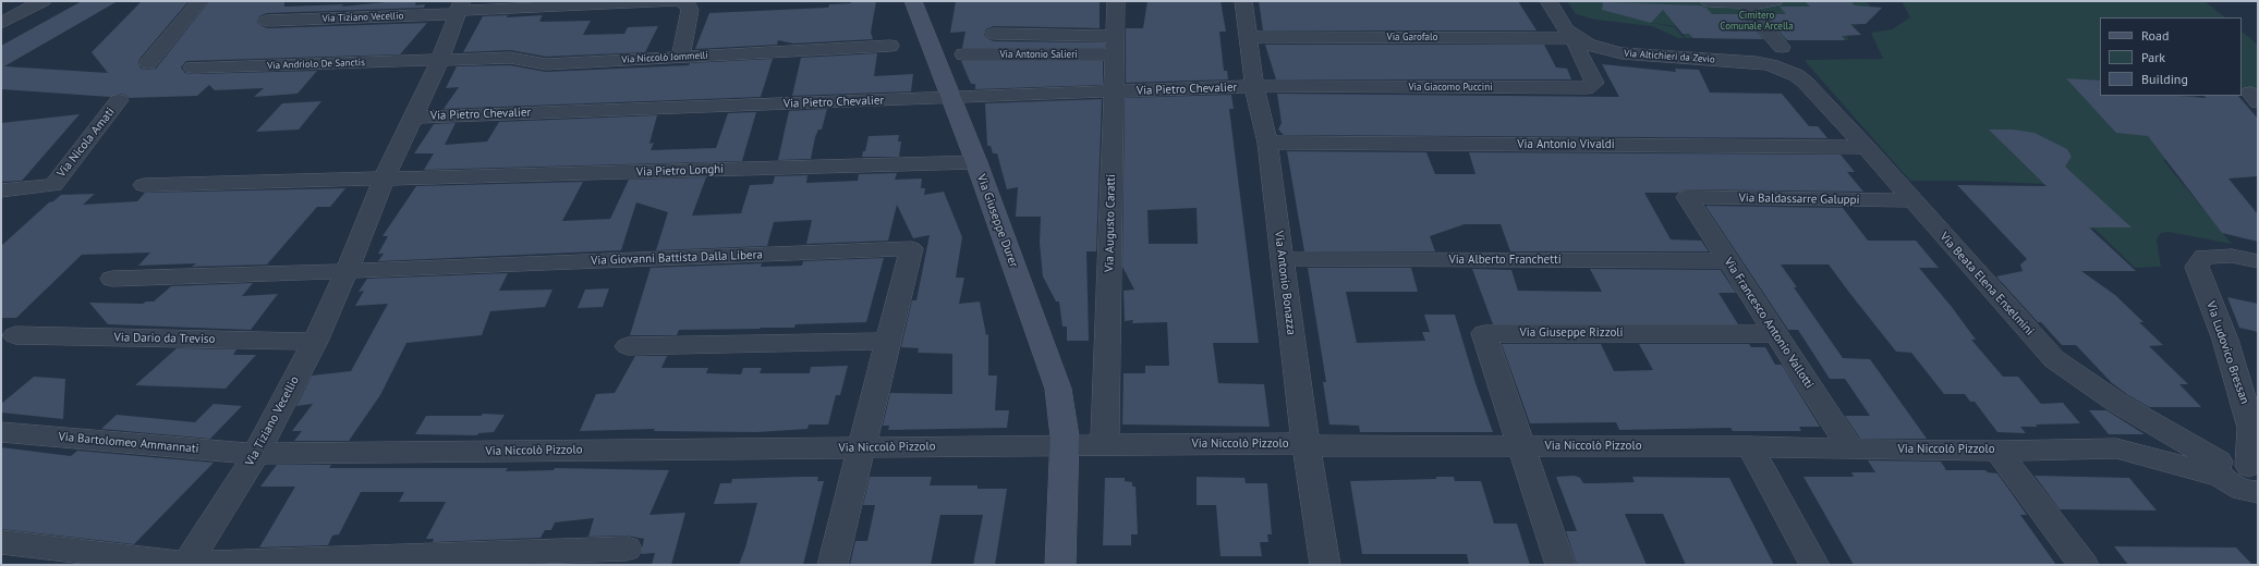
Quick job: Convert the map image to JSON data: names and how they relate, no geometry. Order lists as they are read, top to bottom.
{
  "streets": {
    "street": [
      "Via Tiziano Vecellio",
      "Via Garofalo",
      "Via Antonio Salieri",
      "Via Altichieri da Zevio",
      "Via Niccolò Jommelli",
      "Via Andriolo De Sanctis",
      "Via Giacomo Puccini",
      "Via Pietro Chevalier",
      "Via Nicola Amati",
      "Via Antonio Vivaldi",
      "Via Pietro Longhi",
      "Via Baldassarre Galuppi",
      "Via Giuseppe Durer",
      "Via Augusto Caratti",
      "Via Giovanni Battista Dalla Libera",
      "Via Alberto Franchetti",
      "Via Antonio Bonazza",
      "Via Beata Elena Enselmini",
      "Via Francesco Antonio Vallotti",
      "Via Giuseppe Rizzoli",
      "Via Dario da Treviso",
      "Via Ludovico Bressan",
      "Via Bartolomeo Ammannati",
      "Via Niccolò Pizzolo"
    ]
  },
  "crossings": [
    ["Via Tiziano Vecellio", "Via Niccolò Jommelli"],
    ["Via Tiziano Vecellio", "Via Andriolo De Sanctis"],
    ["Via Tiziano Vecellio", "Via Pietro Chevalier"],
    ["Via Tiziano Vecellio", "Via Pietro Longhi"],
    ["Via Tiziano Vecellio", "Via Giovanni Battista Dalla Libera"],
    ["Via Tiziano Vecellio", "Via Dario da Treviso"],
    ["Via Tiziano Vecellio", "Via Bartolomeo Ammannati"],
    ["Via Tiziano Vecellio", "Via Niccolò Pizzolo"],
    ["Via Garofalo", "Via Altichieri da Zevio"],
    ["Via Garofalo", "Via Giacomo Puccini"],
    ["Via Garofalo", "Via Antonio Bonazza"],
    ["Via Antonio Salieri", "Via Augusto Caratti"],
    ["Via Altichieri da Zevio", "Via Giacomo Puccini"],
    ["Via Altichieri da Zevio", "Via Beata Elena Enselmini"],
    ["Via Niccolò Jommelli", "Via Andriolo De Sanctis"],
    ["Via Giacomo Puccini", "Via Pietro Chevalier"],
    ["Via Giacomo Puccini", "Via Antonio Bonazza"],
    ["Via Pietro Chevalier", "Via Giuseppe Durer"],
    ["Via Pietro Chevalier", "Via Augusto Caratti"],
    ["Via Pietro Chevalier", "Via Antonio Bonazza"],
    ["Via Antonio Vivaldi", "Via Antonio Bonazza"],
    ["Via Antonio Vivaldi", "Via Beata Elena Enselmini"],
    ["Via Pietro Longhi", "Via Giuseppe Durer"],
    ["Via Baldassarre Galuppi", "Via Beata Elena Enselmini"],
    ["Via Baldassarre Galuppi", "Via Francesco Antonio Vallotti"],
    ["Via Giuseppe Durer", "Via Niccolò Pizzolo"],
    ["Via Augusto Caratti", "Via Niccolò Pizzolo"],
    ["Via Giovanni Battista Dalla Libera", "Via Niccolò Pizzolo"],
    ["Via Alberto Franchetti", "Via Antonio Bonazza"],
    ["Via Alberto Franchetti", "Via Francesco Antonio Vallotti"],
    ["Via Antonio Bonazza", "Via Niccolò Pizzolo"],
    ["Via Beata Elena Enselmini", "Via Niccolò Pizzolo"],
    ["Via Francesco Antonio Vallotti", "Via Giuseppe Rizzoli"],
    ["Via Francesco Antonio Vallotti", "Via Niccolò Pizzolo"],
    ["Via Giuseppe Rizzoli", "Via Niccolò Pizzolo"],
    ["Via Bartolomeo Ammannati", "Via Niccolò Pizzolo"]
  ],
  "parks": ["Cimitero Comunale Arcella"],
  "legend": ["Road", "Park", "Building"]
}
